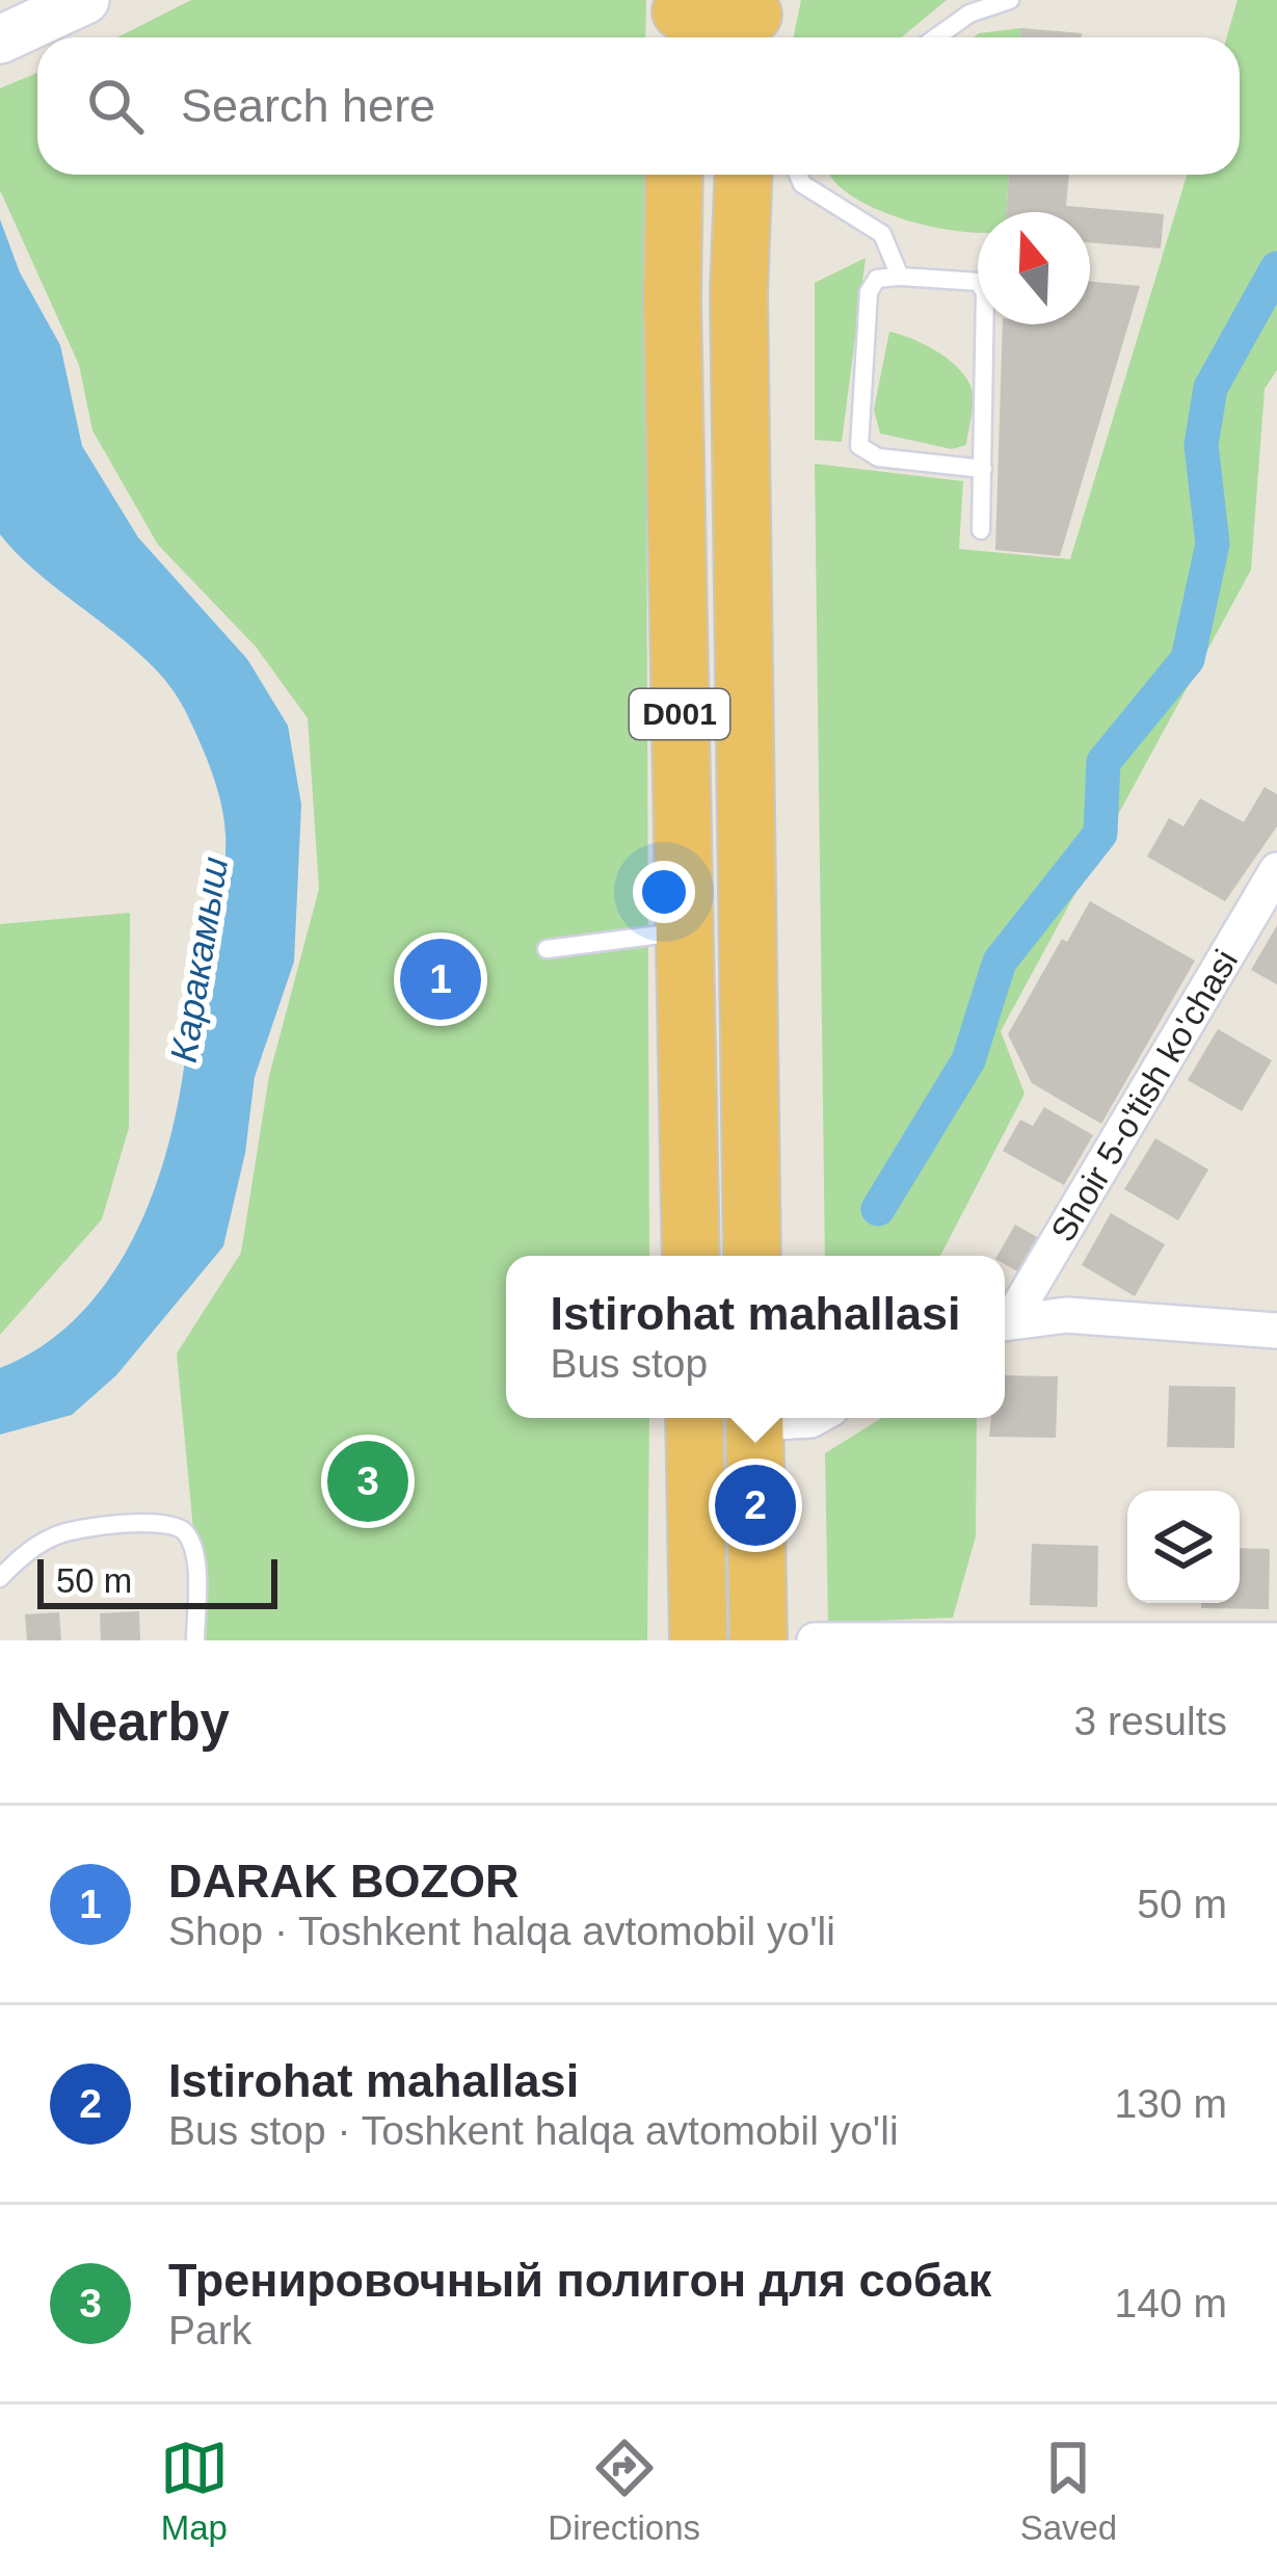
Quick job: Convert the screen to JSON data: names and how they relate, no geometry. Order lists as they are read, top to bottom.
{
  "streets": {
    "highway": ["D001"],
    "street": ["Shoir 5-o'tish ko'chasi"]
  },
  "water": ["Каракамыш"],
  "scale_bar": "50 m",
  "north": "top",
  "page": {
    "search": "Search here",
    "pins": ["1", "3", "2"],
    "popup": ["Istirohat mahallasi", "Bus stop"],
    "scale": "50 m",
    "heading": ["Nearby", "3 results"],
    "list": [
      {
        "mark": "1",
        "name": "DARAK BOZOR",
        "note": "Shop · Toshkent halqa avtomobil yo'li",
        "value": "50 m"
      },
      {
        "mark": "2",
        "name": "Istirohat mahallasi",
        "note": "Bus stop · Toshkent halqa avtomobil yo'li",
        "value": "130 m"
      },
      {
        "mark": "3",
        "name": "Тренировочный полигон для собак",
        "note": "Park",
        "value": "140 m"
      }
    ],
    "nav": ["Map", "Directions", "Saved"]
  }
}
